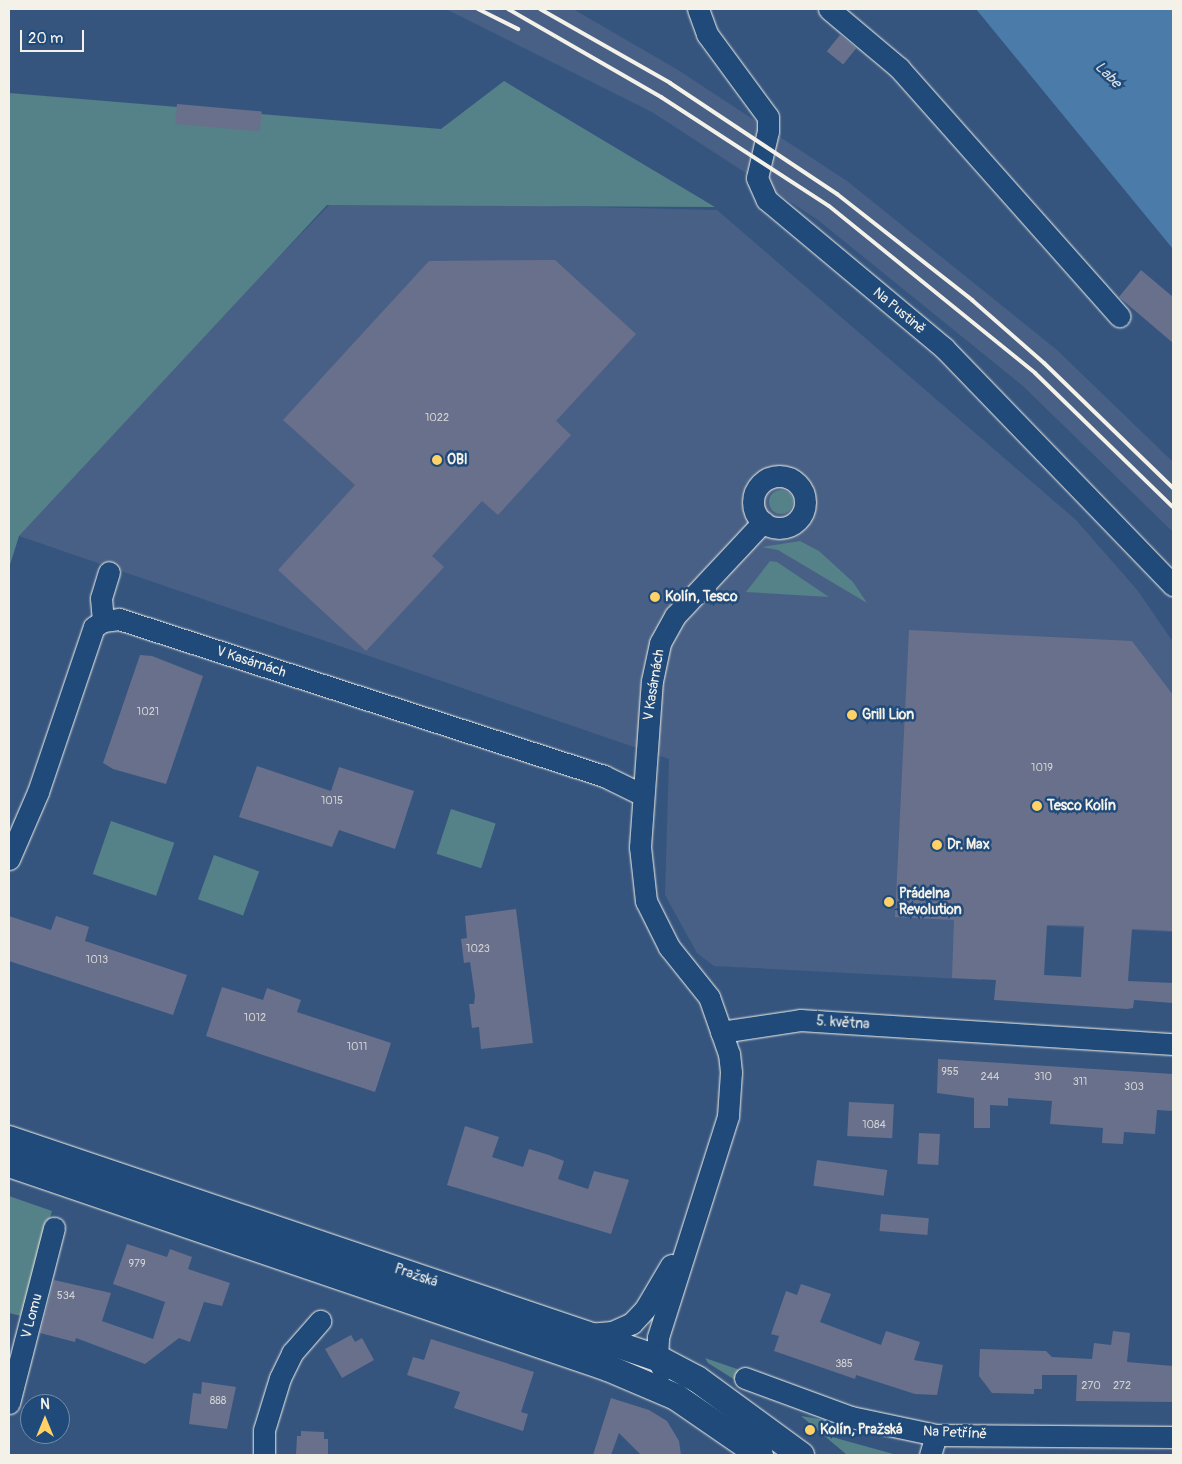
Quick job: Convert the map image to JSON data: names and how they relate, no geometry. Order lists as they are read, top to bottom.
{
  "streets": {
    "street": [
      "Na Pustině",
      "V Kasárnách",
      "5. května",
      "Pražská",
      "V Lomu",
      "Na Petříně"
    ]
  },
  "crossings": [
    ["V Kasárnách", "5. května"]
  ],
  "water": ["Labe"],
  "places": [
    "OBI",
    "Kolín, Tesco",
    "Grill Lion",
    "Tesco Kolín",
    "Dr. Max",
    "Prádelna Revolution",
    "Kolín, Pražská"
  ],
  "house_numbers": [
    "1022",
    "1021",
    "1019",
    "1015",
    "1023",
    "1013",
    "1012",
    "1011",
    "955",
    "244",
    "310",
    "311",
    "303",
    "1084",
    "979",
    "534",
    "385",
    "270",
    "272",
    "888"
  ],
  "scale_bar": "20 m",
  "north": "top"
}
